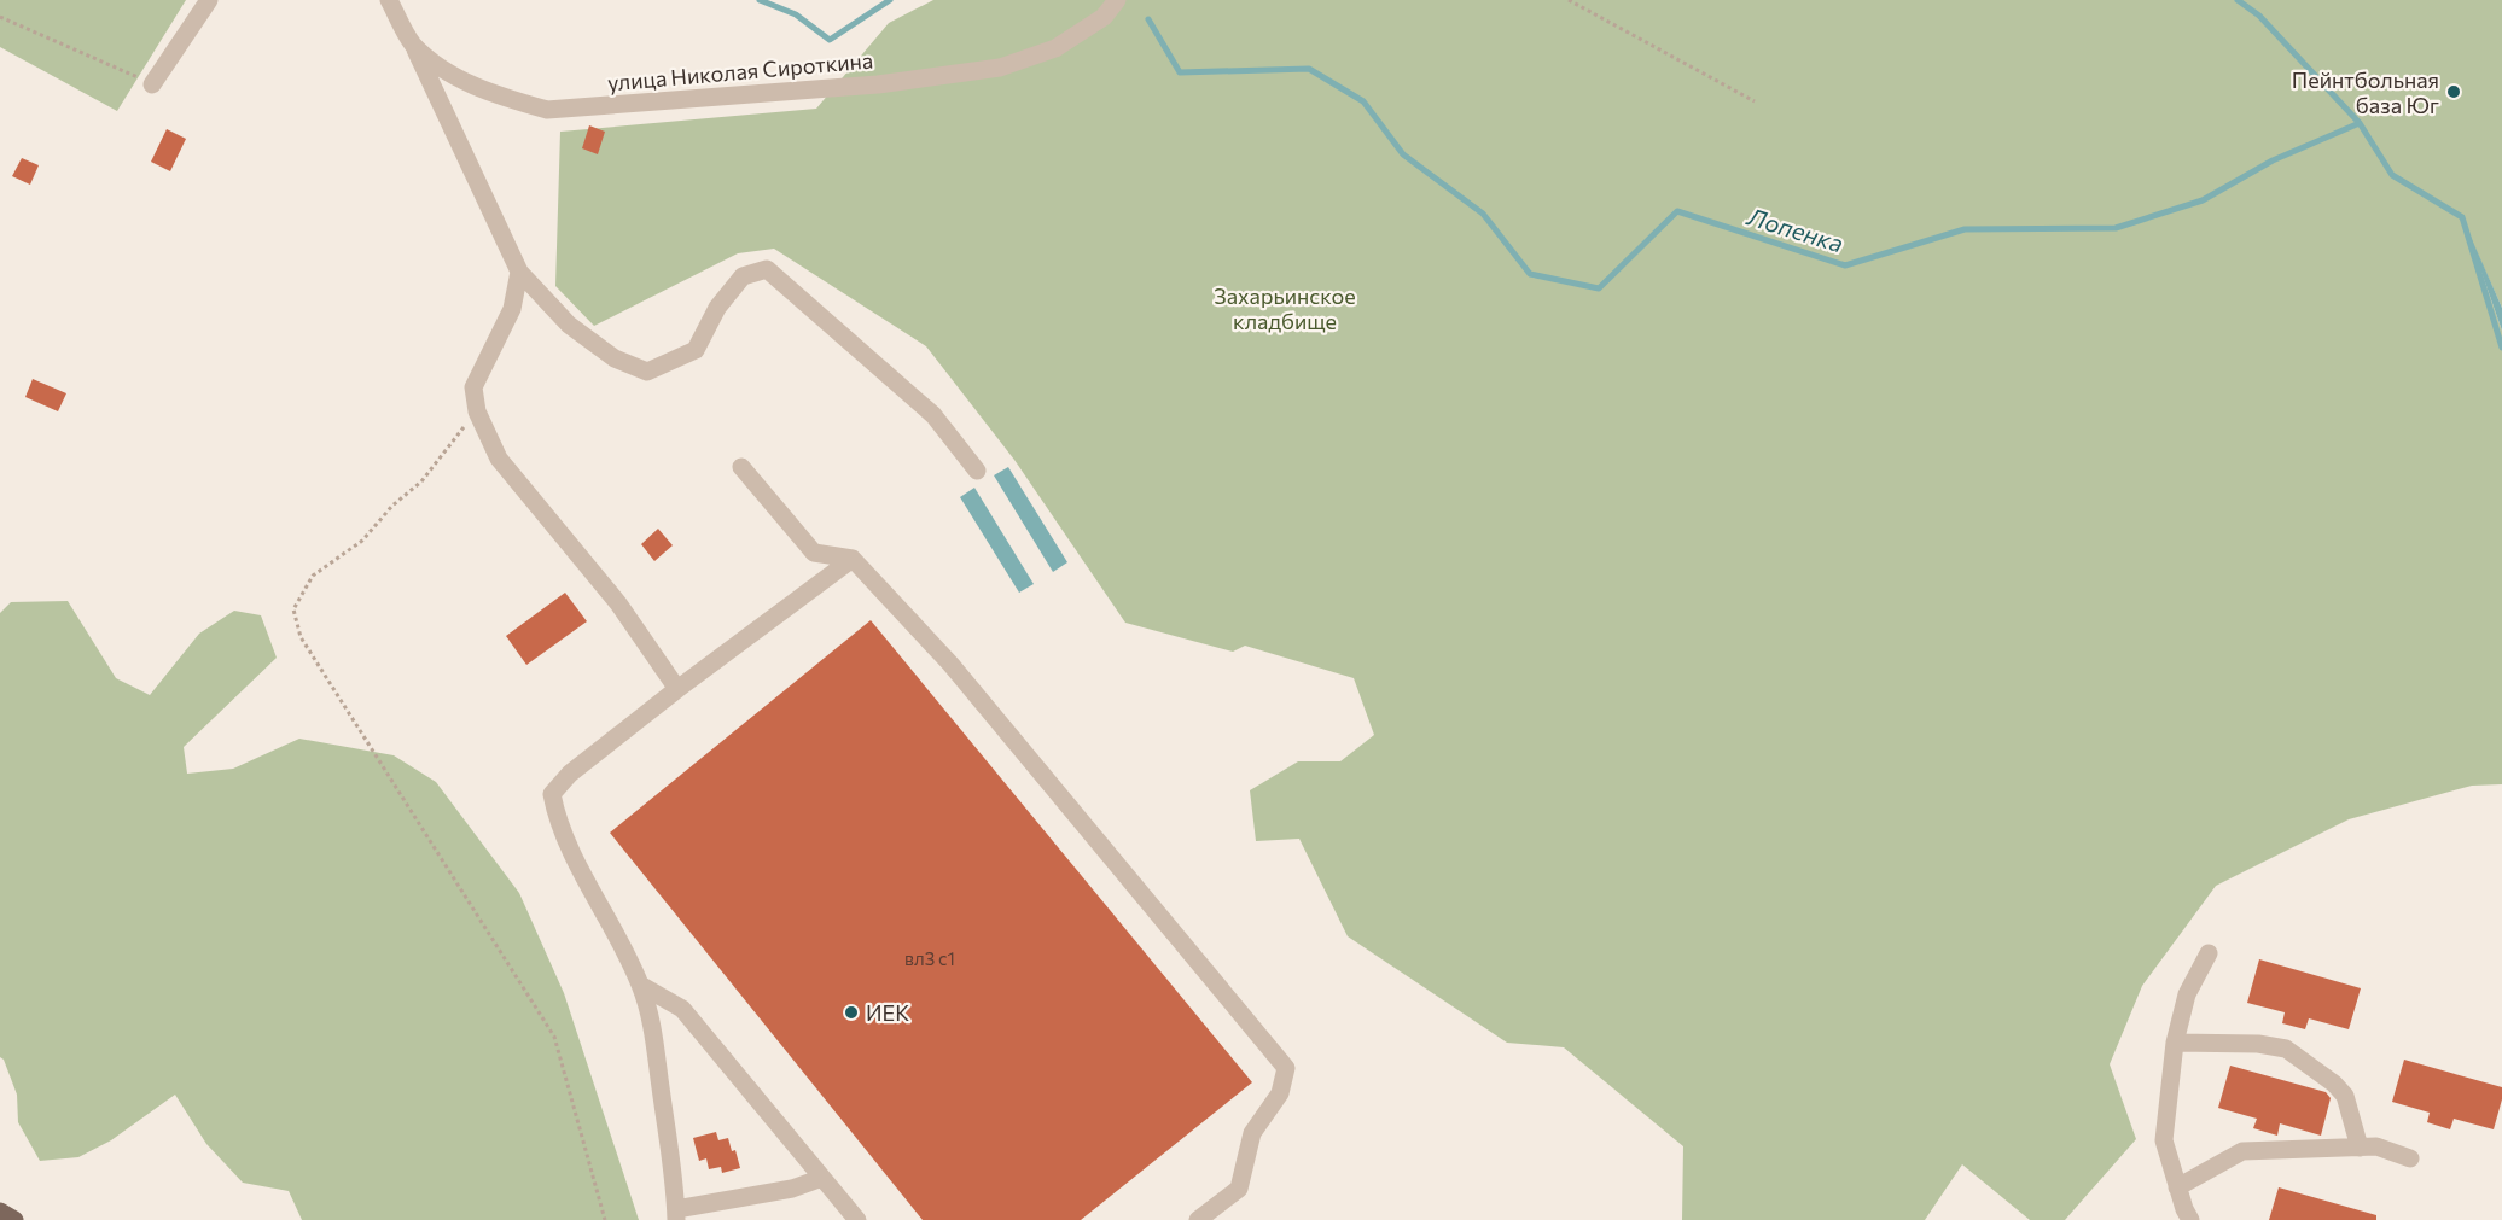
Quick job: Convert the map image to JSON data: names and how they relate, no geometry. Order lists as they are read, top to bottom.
{
  "streets": {
    "street": ["улица Николая Сироткина"]
  },
  "water": ["Лопенка"],
  "parks": ["Захарьинское кладбище"],
  "places": ["Пейнтбольная база Юг", "ИЕК"],
  "house_numbers": ["вл3 с1"]
}
